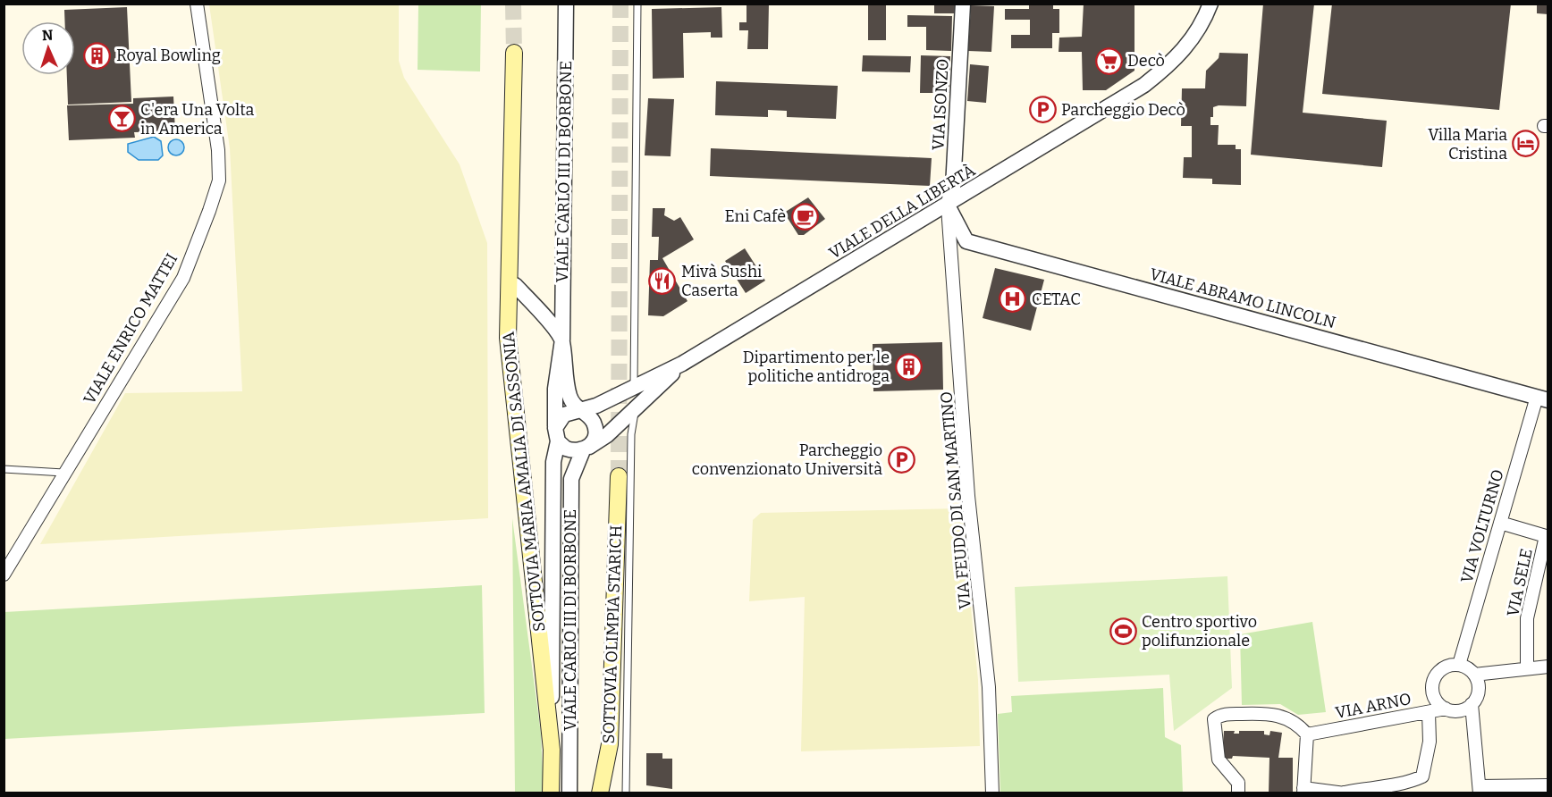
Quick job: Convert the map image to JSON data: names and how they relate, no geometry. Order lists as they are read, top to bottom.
{
  "streets": {
    "main road": ["VIALE CARLO III DI BORBONE", "SOTTOVIA MARIA AMALIA DI SASSONIA", "SOTTOVIA OLIMPIA STARICH"],
    "street": [
      "VIA ISONZO",
      "VIALE DELLA LIBERTÀ",
      "VIALE ABRAMO LINCOLN",
      "VIALE ENRICO MATTEI",
      "VIA FEUDO DI SAN MARTINO",
      "VIA VOLTURNO",
      "VIA SELE",
      "VIA ARNO"
    ]
  },
  "crossings": [
    ["VIA ISONZO", "VIALE DELLA LIBERTÀ"],
    ["VIA ISONZO", "VIALE ABRAMO LINCOLN"],
    ["VIA ISONZO", "VIA FEUDO DI SAN MARTINO"],
    ["VIALE CARLO III DI BORBONE", "VIALE DELLA LIBERTÀ"],
    ["VIALE CARLO III DI BORBONE", "SOTTOVIA MARIA AMALIA DI SASSONIA"],
    ["VIALE DELLA LIBERTÀ", "VIALE ABRAMO LINCOLN"],
    ["VIALE DELLA LIBERTÀ", "VIA FEUDO DI SAN MARTINO"],
    ["VIALE ABRAMO LINCOLN", "VIA FEUDO DI SAN MARTINO"],
    ["VIALE ABRAMO LINCOLN", "VIA VOLTURNO"],
    ["VIA VOLTURNO", "VIA SELE"],
    ["VIA VOLTURNO", "VIA ARNO"]
  ],
  "places": {
    "building": ["Royal Bowling", "Dipartimento per le politiche antidroga"],
    "supermarket": ["Decò"],
    "parking": ["Parcheggio Decò", "Parcheggio convenzionato Università"],
    "bar": ["C'era Una Volta in America"],
    "hotel": ["Villa Maria Cristina"],
    "cafe": ["Eni Cafè"],
    "restaurant": ["Mivà Sushi Caserta"],
    "hospital": ["CETAC"],
    "sports": ["Centro sportivo polifunzionale"]
  },
  "north": "top"
}
